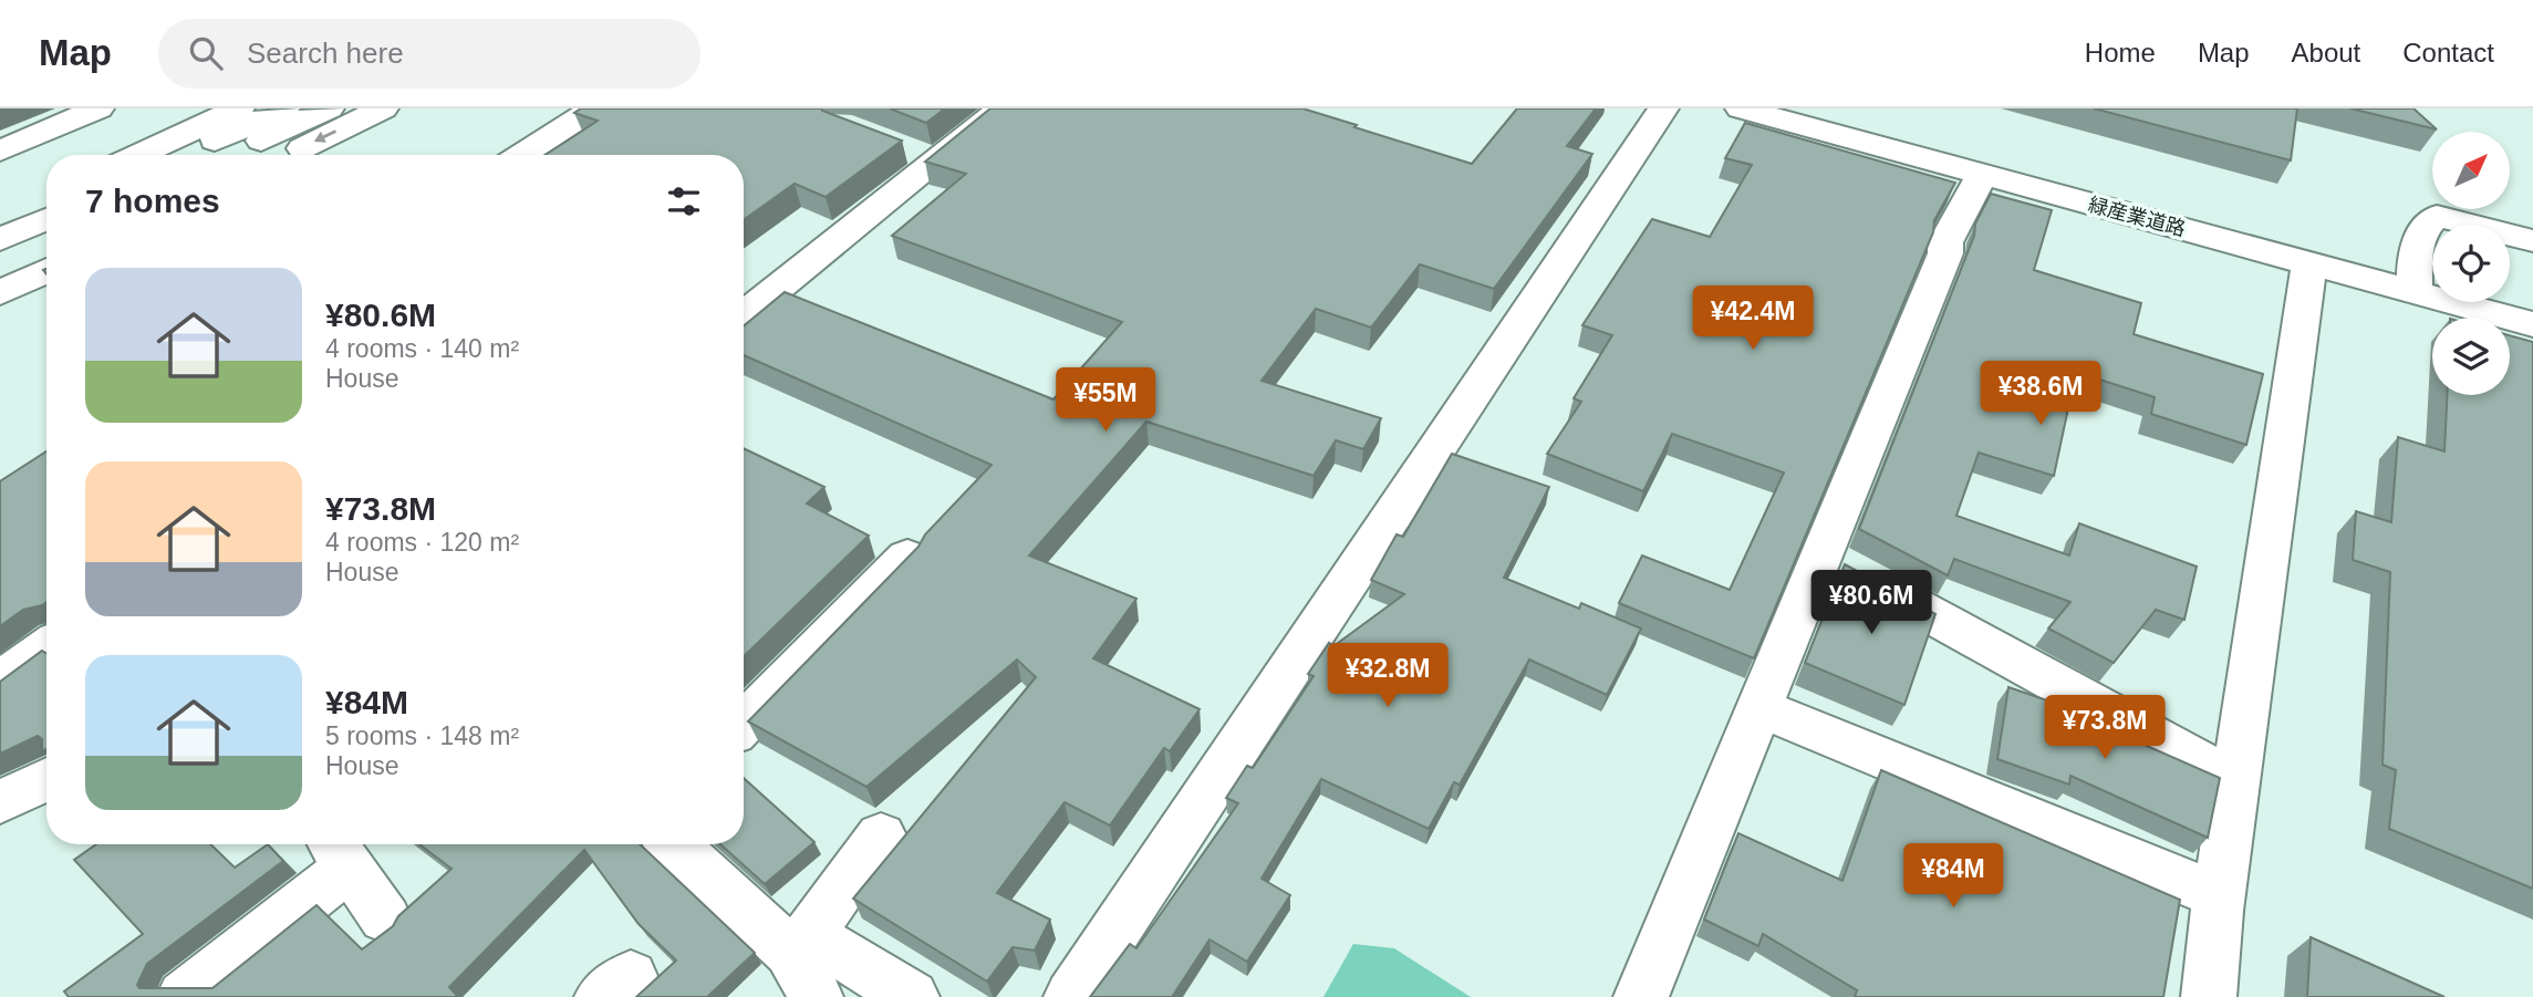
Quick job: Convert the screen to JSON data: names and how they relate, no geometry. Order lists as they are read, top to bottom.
{
  "streets": {
    "street": ["緑産業道路"]
  },
  "north": "top right",
  "page": {
    "header": "Map",
    "search": "Search here",
    "nav": [
      "Home",
      "Map",
      "About",
      "Contact"
    ],
    "heading": "7 homes",
    "list": [
      {
        "name": "¥80.6M",
        "note": "4 rooms · 140 m² · House"
      },
      {
        "name": "¥73.8M",
        "note": "4 rooms · 120 m² · House"
      },
      {
        "name": "¥84M",
        "note": "5 rooms · 148 m² · House"
      }
    ],
    "price": [
      "¥42.4M",
      "¥38.6M",
      "¥55M",
      "¥80.6M",
      "¥32.8M",
      "¥73.8M",
      "¥84M"
    ]
  }
}
